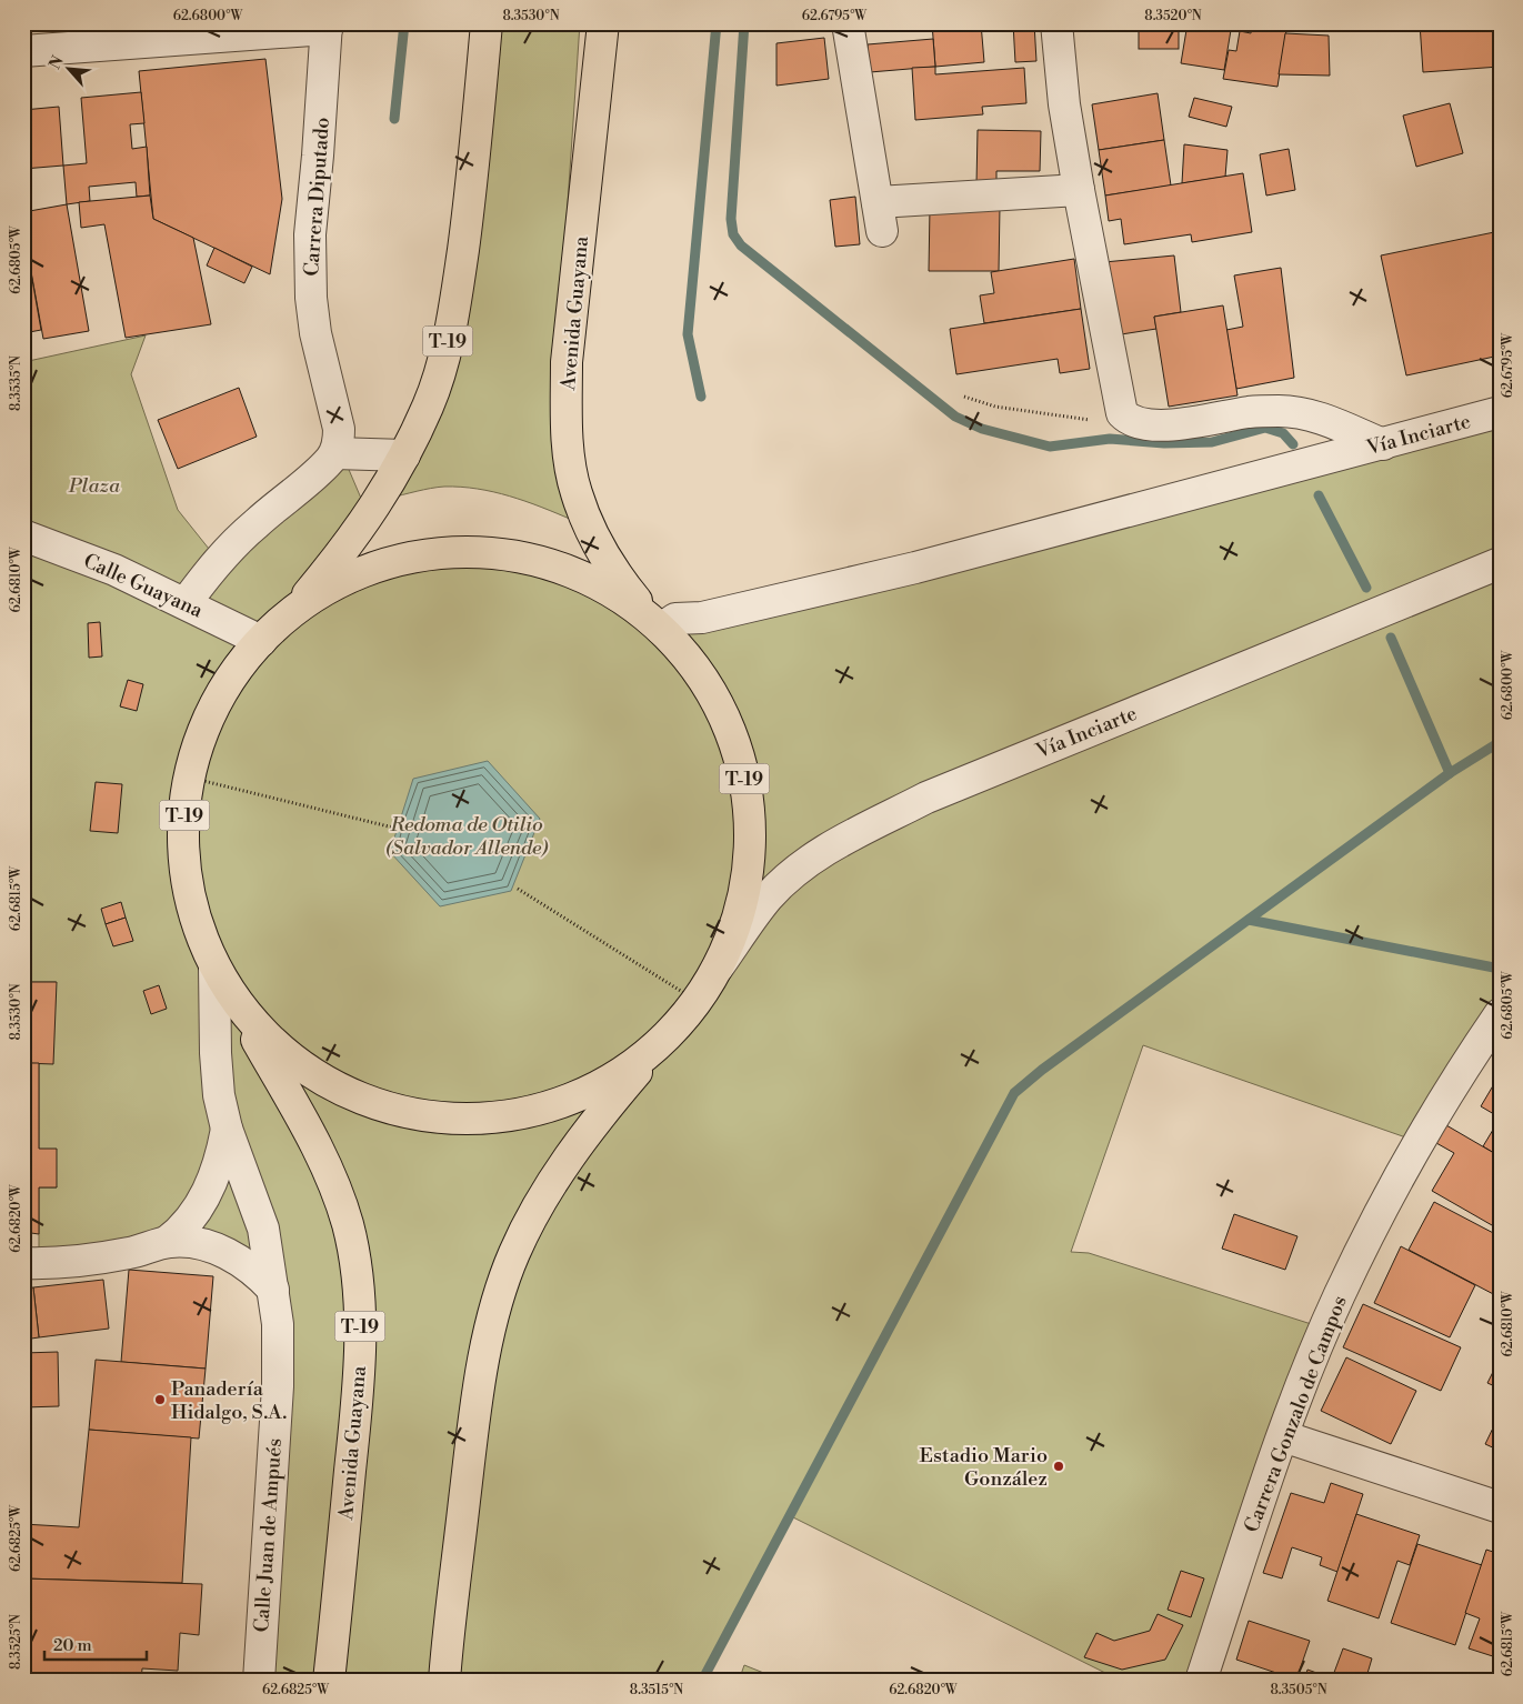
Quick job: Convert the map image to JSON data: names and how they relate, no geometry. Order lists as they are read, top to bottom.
{
  "streets": {
    "highway": ["Avenida Guayana", "T-19"],
    "street": [
      "Carrera Diputado",
      "Vía Inciarte",
      "Calle Guayana",
      "Carrera Gonzalo de Campos",
      "Calle Juan de Ampués"
    ]
  },
  "crossings": [
    ["Avenida Guayana", "T-19"],
    ["Avenida Guayana", "Vía Inciarte"],
    ["T-19", "Vía Inciarte"],
    ["T-19", "Calle Guayana"],
    ["T-19", "Calle Juan de Ampués"]
  ],
  "parks": ["Plaza", "Redoma de Otilio (Salvador Allende)"],
  "places": ["Panadería Hidalgo, S.A.", "Estadio Mario González"],
  "scale_bar": "20 m",
  "north": "top left",
  "coordinates": [
    "62.6800°W",
    "8.3530°N",
    "62.6795°W",
    "8.3520°N",
    "62.6805°W",
    "8.3535°N",
    "62.6810°W",
    "62.6815°W",
    "62.6820°W",
    "62.6825°W",
    "8.3525°N",
    "8.3515°N",
    "8.3505°N"
  ]
}
